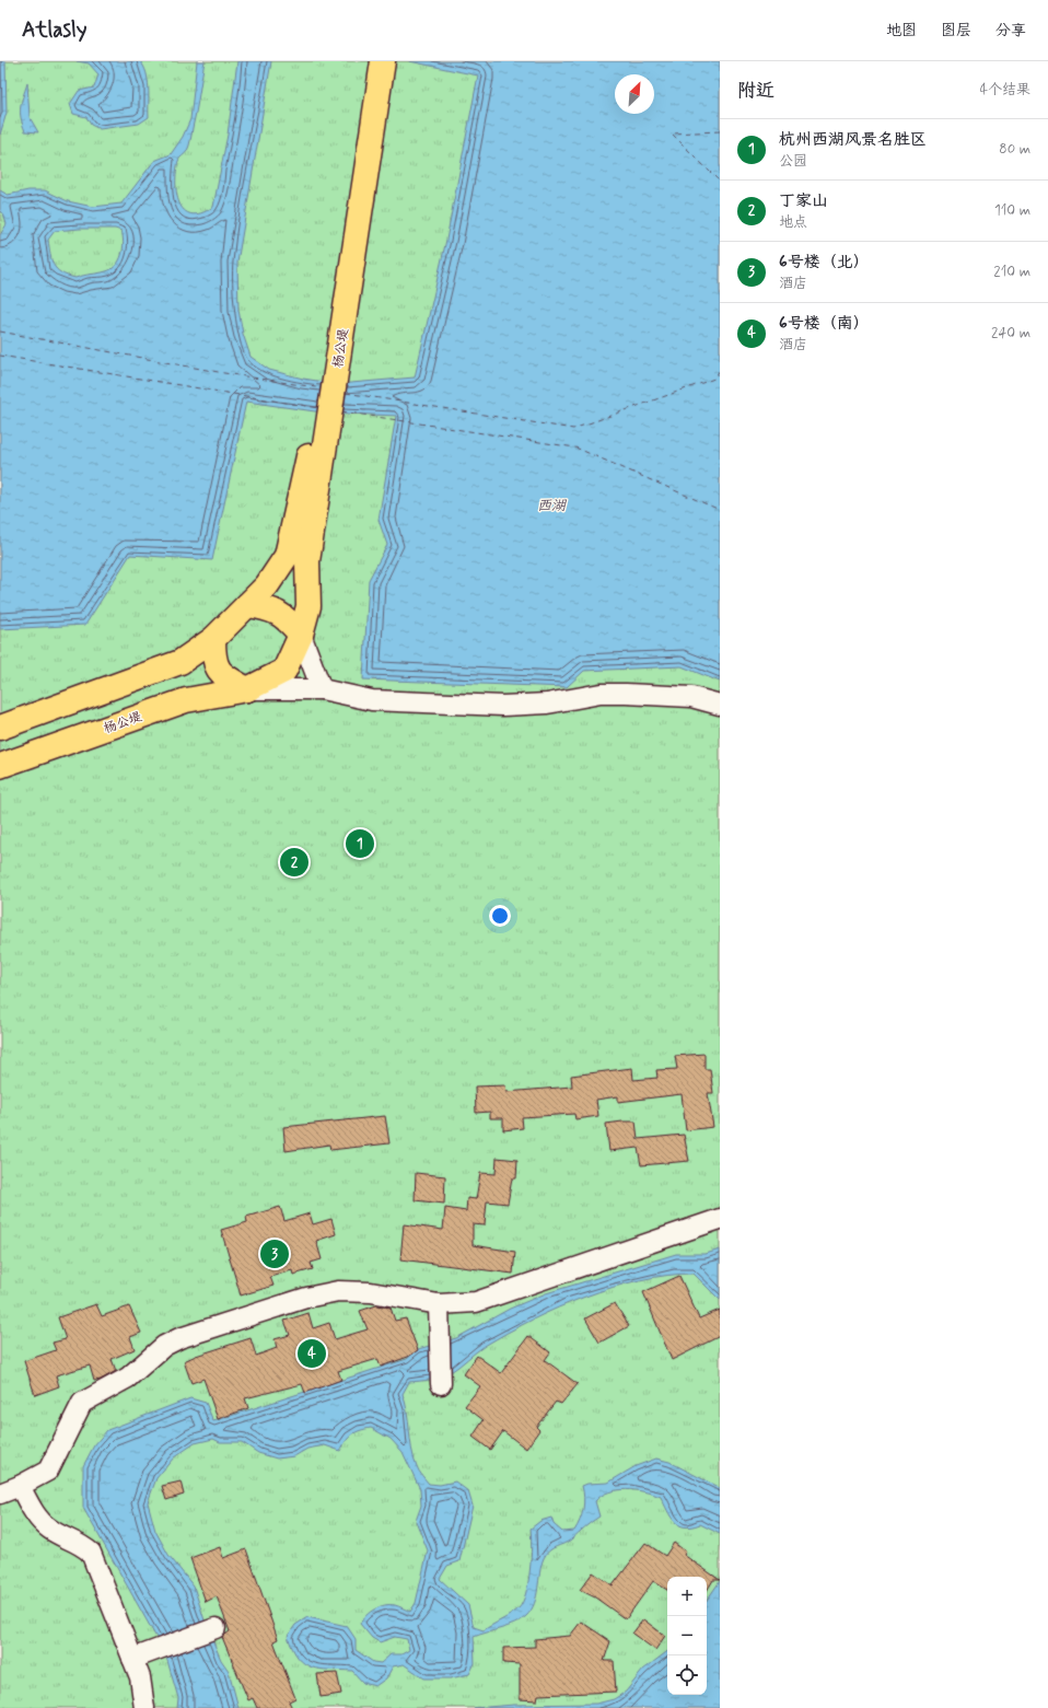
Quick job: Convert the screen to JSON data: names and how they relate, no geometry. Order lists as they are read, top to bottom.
{
  "streets": {
    "main road": ["杨公堤"]
  },
  "water": ["西湖"],
  "north": "top right",
  "page": {
    "header": "Atlasly",
    "nav": ["地图", "图层", "分享"],
    "heading": ["附近", "4个结果"],
    "list": [
      {
        "mark": "1",
        "name": "杭州西湖风景名胜区",
        "note": "公园",
        "value": "80 m"
      },
      {
        "mark": "2",
        "name": "丁家山",
        "note": "地点",
        "value": "110 m"
      },
      {
        "mark": "3",
        "name": "6号楼（北）",
        "note": "酒店",
        "value": "210 m"
      },
      {
        "mark": "4",
        "name": "6号楼（南）",
        "note": "酒店",
        "value": "240 m"
      }
    ],
    "pins": [
      "1",
      "2",
      "3",
      "4"
    ],
    "map_buttons": ["+", "−"]
  }
}
